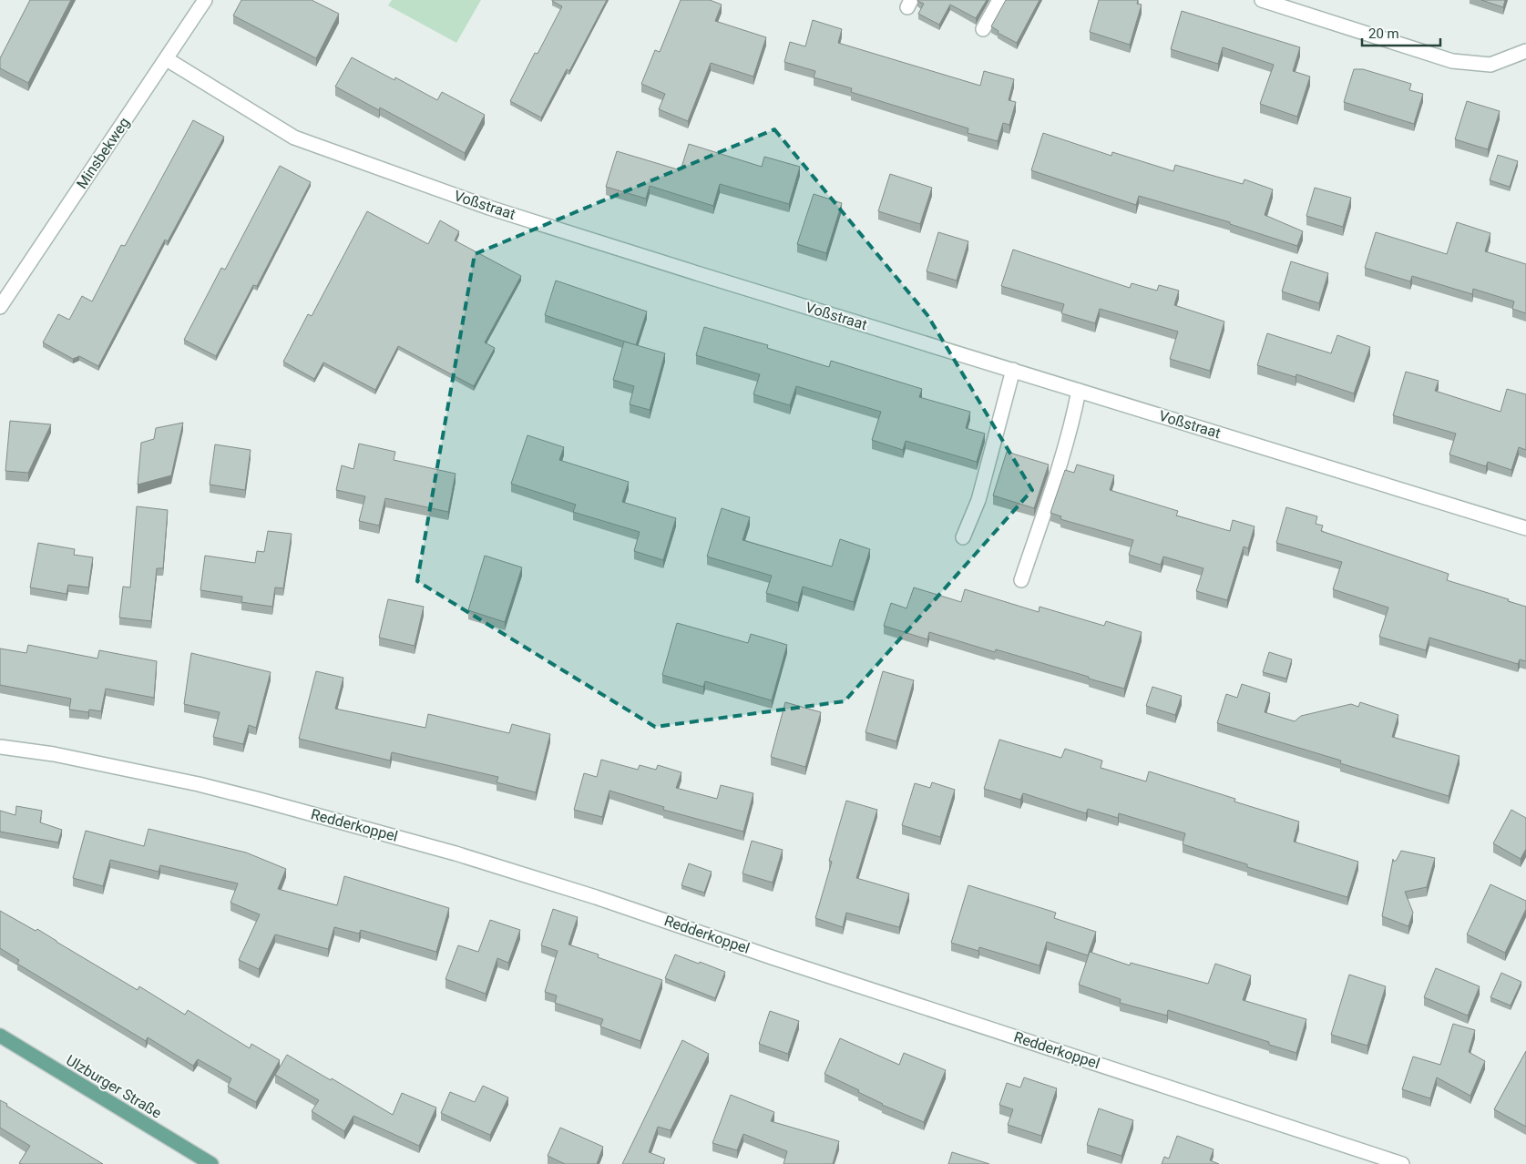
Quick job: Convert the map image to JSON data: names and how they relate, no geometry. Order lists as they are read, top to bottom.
{
  "streets": {
    "main road": ["Ulzburger Straße"],
    "street": ["Minsbekweg", "Voßstraat", "Redderkoppel"]
  },
  "crossings": [
    ["Minsbekweg", "Voßstraat"]
  ],
  "scale_bar": "20 m"
}
